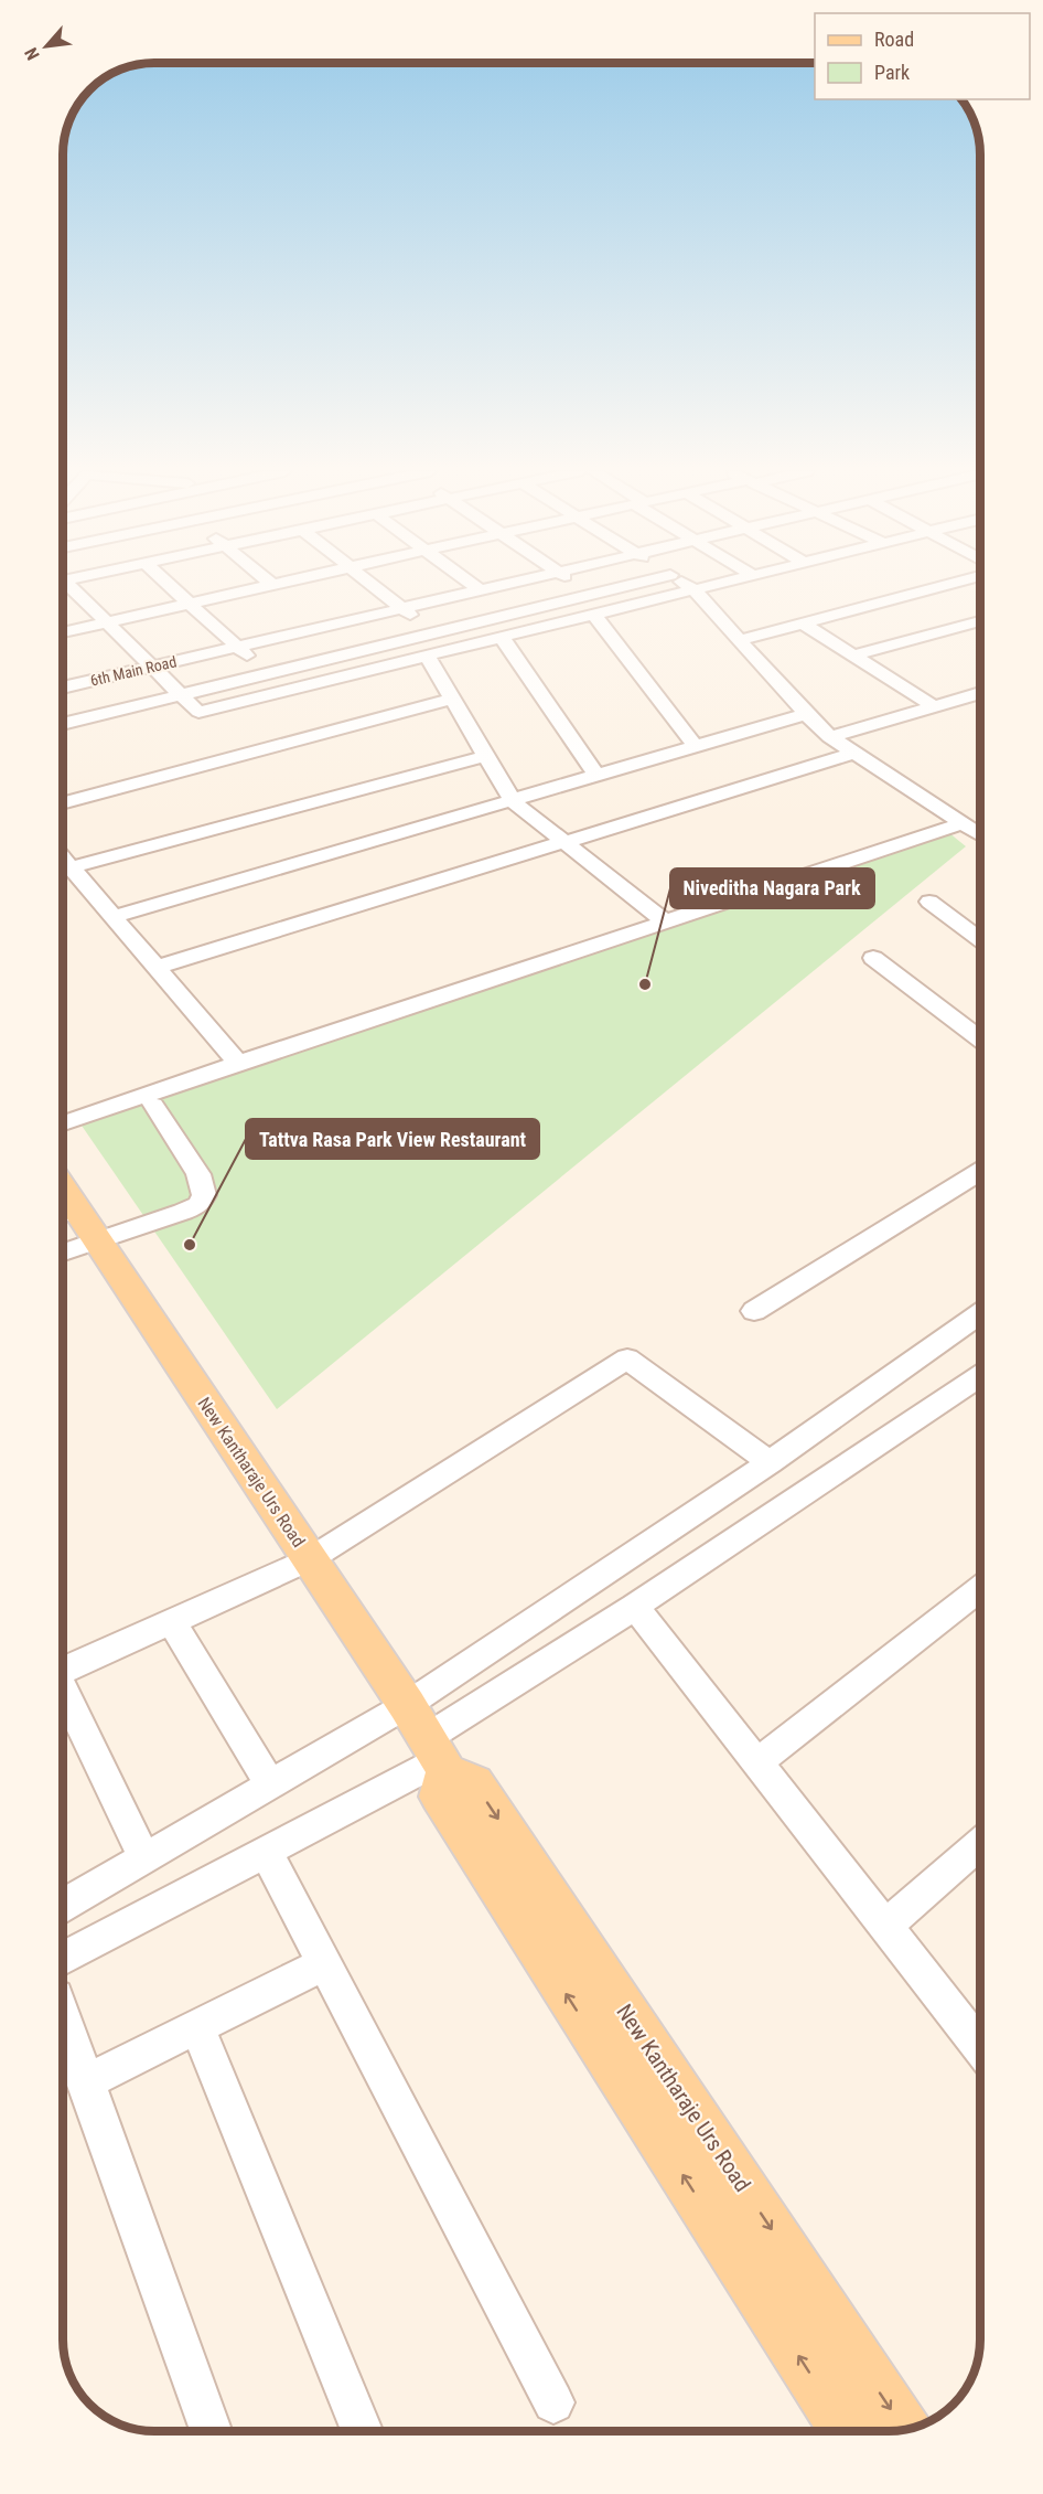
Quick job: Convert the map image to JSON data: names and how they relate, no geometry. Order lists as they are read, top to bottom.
{
  "streets": {
    "main road": ["New Kantharaje Urs Road"],
    "street": ["6th Main Road"]
  },
  "places": ["Niveditha Nagara Park", "Tattva Rasa Park View Restaurant"],
  "legend": ["Road", "Park"],
  "north": "bottom left"
}
